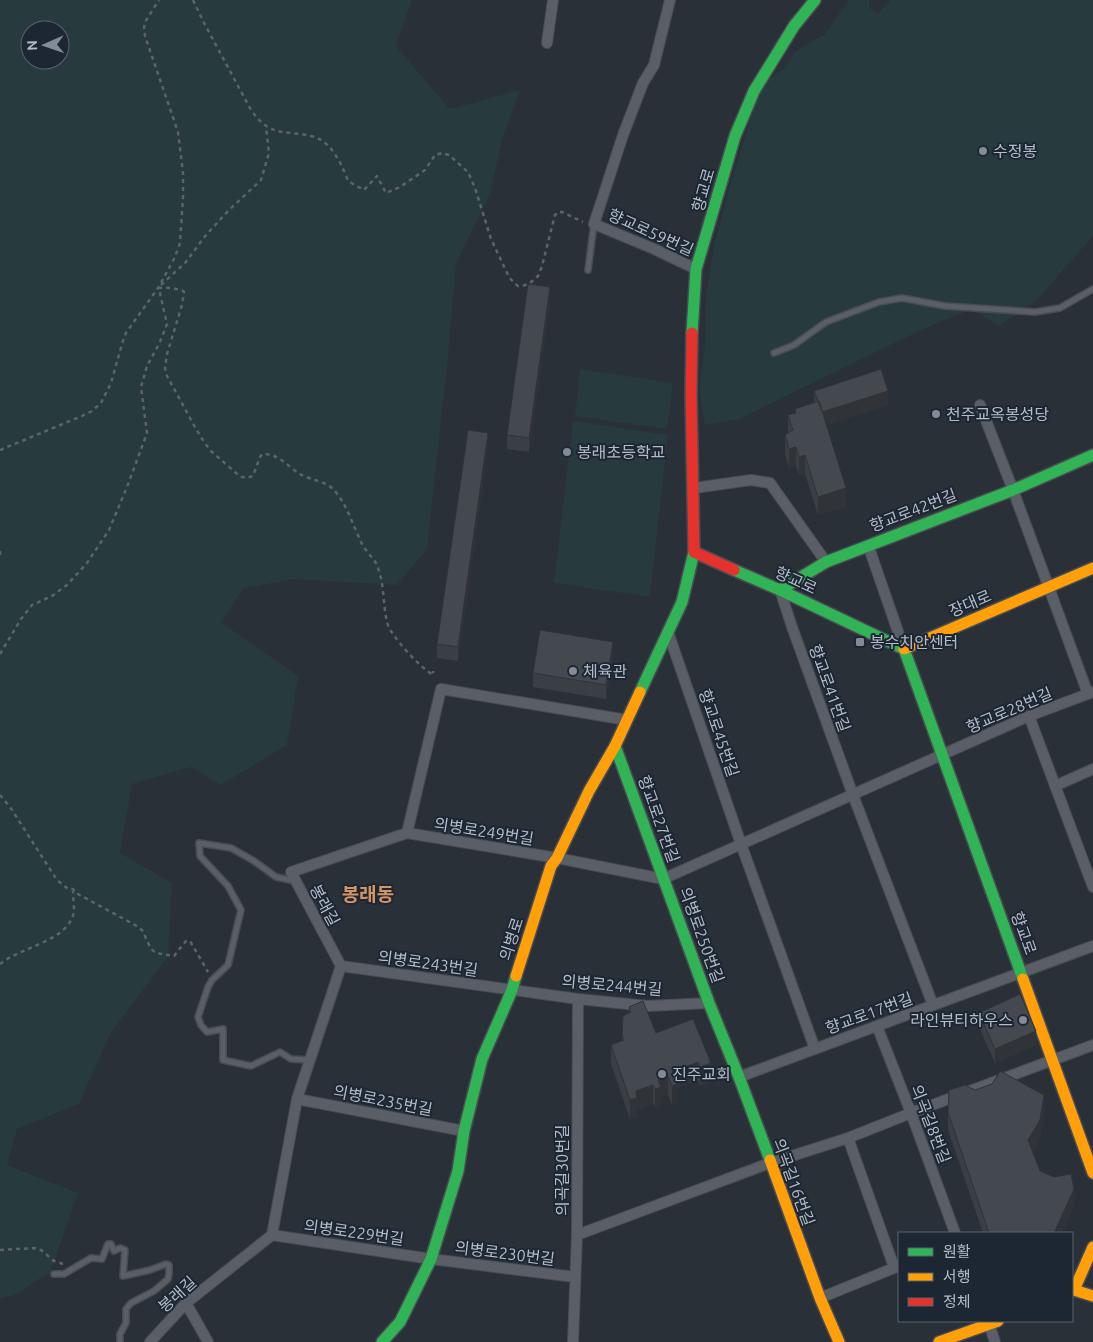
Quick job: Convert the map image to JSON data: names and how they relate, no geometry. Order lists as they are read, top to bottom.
{
  "streets": {
    "street": [
      "향교로",
      "향교로59번길",
      "향교로42번길",
      "장대로",
      "향교로41번길",
      "향교로28번길",
      "향교로45번길",
      "향교로27번길",
      "의병로249번길",
      "봉래길",
      "의병로250번길",
      "의병로",
      "의병로243번길",
      "의병로244번길",
      "향교로17번길",
      "의병로235번길",
      "의곡길8번길",
      "의곡길30번길",
      "의곡길16번길",
      "의병로229번길",
      "의병로230번길"
    ]
  },
  "crossings": [
    ["향교로", "향교로59번길"],
    ["향교로", "향교로42번길"],
    ["향교로", "장대로"],
    ["향교로", "향교로41번길"],
    ["향교로", "향교로28번길"],
    ["향교로", "향교로27번길"],
    ["향교로", "의병로"],
    ["향교로", "향교로17번길"],
    ["향교로42번길", "향교로41번길"],
    ["향교로41번길", "향교로27번길"],
    ["향교로41번길", "향교로17번길"],
    ["향교로28번길", "향교로27번길"],
    ["향교로45번길", "향교로27번길"],
    ["향교로45번길", "의병로"],
    ["향교로45번길", "향교로17번길"],
    ["향교로27번길", "의병로250번길"],
    ["향교로27번길", "의병로"],
    ["향교로27번길", "향교로17번길"],
    ["의병로249번길", "봉래길"],
    ["의병로249번길", "의병로250번길"],
    ["의병로249번길", "의병로"],
    ["봉래길", "의병로243번길"],
    ["봉래길", "의병로229번길"],
    ["의병로250번길", "의병로"],
    ["의병로250번길", "의병로244번길"],
    ["의병로250번길", "향교로17번길"],
    ["의병로250번길", "의곡길16번길"],
    ["의병로", "의병로243번길"],
    ["의병로", "의병로244번길"],
    ["의병로", "의병로235번길"],
    ["의병로", "의병로229번길"],
    ["의병로", "의병로230번길"],
    ["의병로243번길", "의병로244번길"],
    ["의병로244번길", "의곡길30번길"],
    ["향교로17번길", "의곡길8번길"],
    ["향교로17번길", "의곡길16번길"],
    ["의곡길30번길", "의병로230번길"],
    ["의병로229번길", "의병로230번길"]
  ],
  "districts": ["봉래동"],
  "places": {
    "other": [
      "수정봉",
      "천주교옥봉성당",
      "봉래초등학교",
      "체육관",
      "라인뷰티하우스",
      "진주교회"
    ],
    "transit": ["봉수치안센터"]
  },
  "legend": ["원활", "서행", "정체"],
  "north": "left"
}
